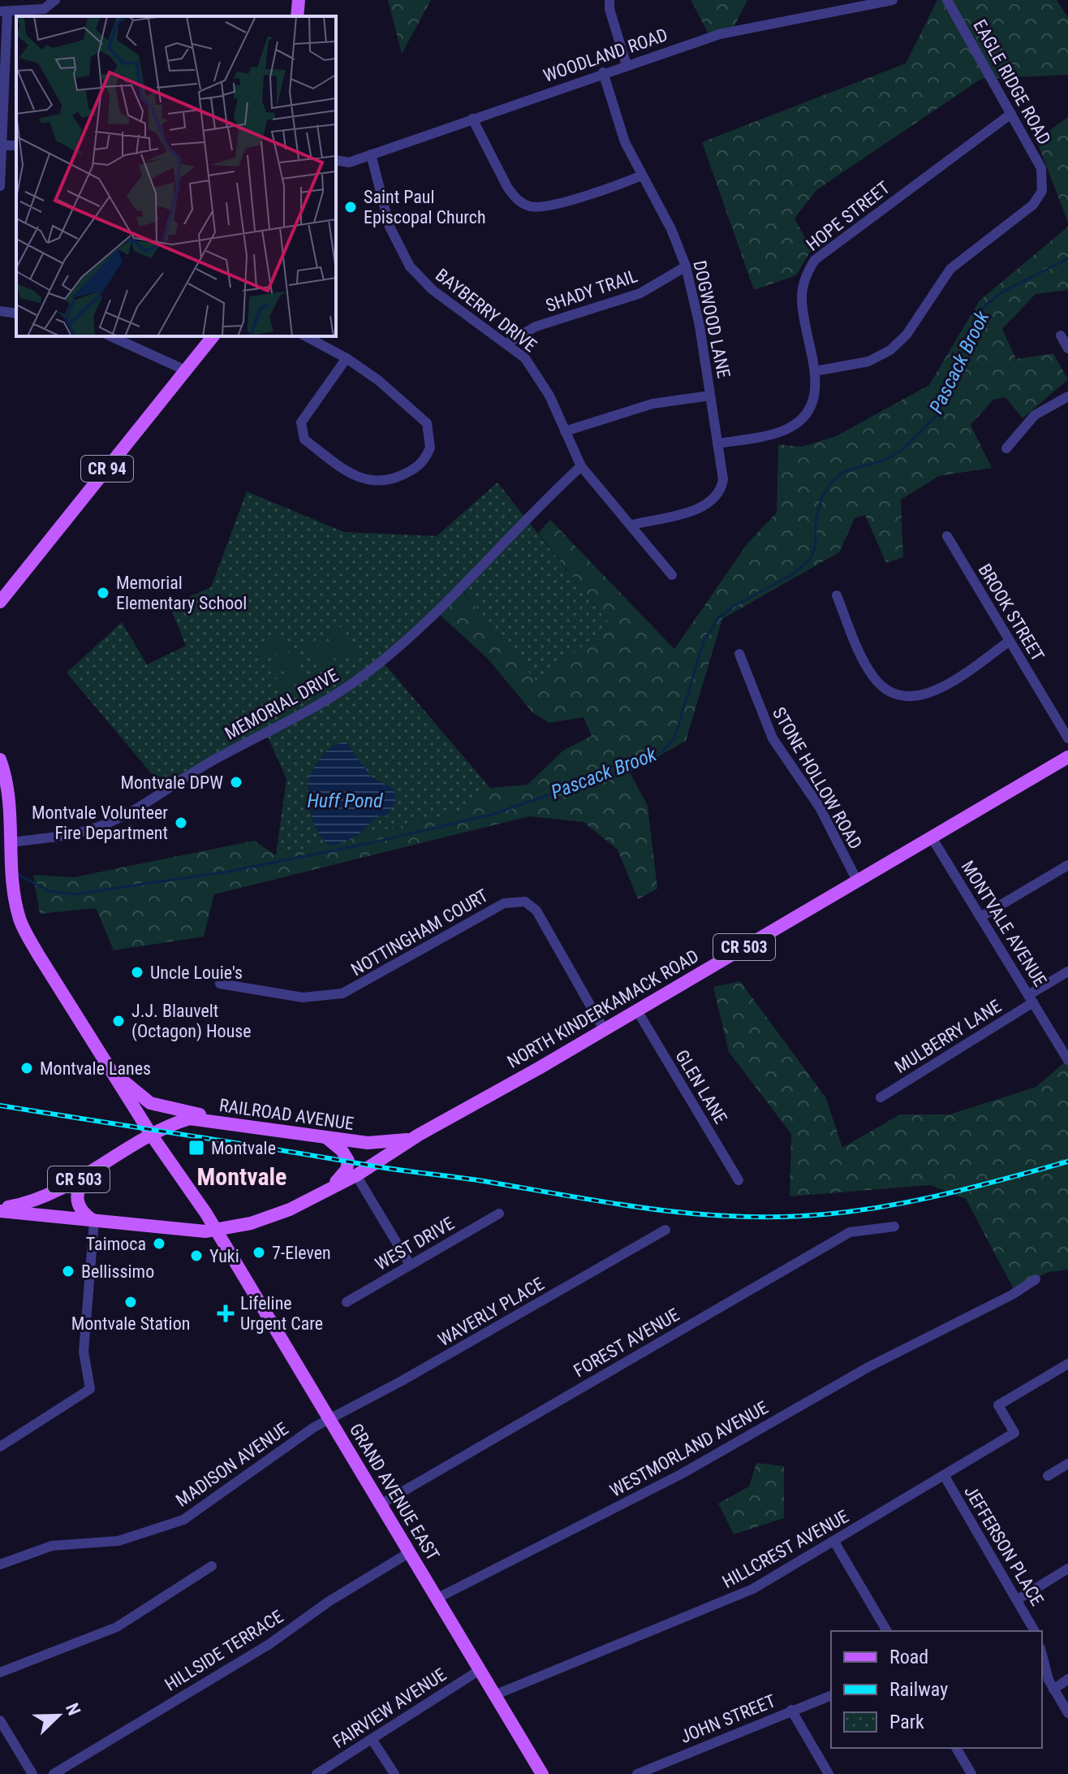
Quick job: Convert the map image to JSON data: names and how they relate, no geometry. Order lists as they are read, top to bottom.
{
  "streets": {
    "main road": [
      "CR 94",
      "CR 503",
      "NORTH KINDERKAMACK ROAD",
      "RAILROAD AVENUE",
      "GRAND AVENUE EAST"
    ],
    "street": [
      "WOODLAND ROAD",
      "EAGLE RIDGE ROAD",
      "HOPE STREET",
      "SHADY TRAIL",
      "BAYBERRY DRIVE",
      "DOGWOOD LANE",
      "BROOK STREET",
      "MEMORIAL DRIVE",
      "STONE HOLLOW ROAD",
      "MONTVALE AVENUE",
      "NOTTINGHAM COURT",
      "MULBERRY LANE",
      "GLEN LANE",
      "WEST DRIVE",
      "WAVERLY PLACE",
      "FOREST AVENUE",
      "WESTMORLAND AVENUE",
      "MADISON AVENUE",
      "JEFFERSON PLACE",
      "HILLCREST AVENUE",
      "HILLSIDE TERRACE",
      "FAIRVIEW AVENUE",
      "JOHN STREET"
    ]
  },
  "crossings": [
    ["WOODLAND ROAD", "BAYBERRY DRIVE"],
    ["WOODLAND ROAD", "DOGWOOD LANE"],
    ["EAGLE RIDGE ROAD", "HOPE STREET"],
    ["HOPE STREET", "DOGWOOD LANE"],
    ["SHADY TRAIL", "BAYBERRY DRIVE"],
    ["SHADY TRAIL", "DOGWOOD LANE"],
    ["BAYBERRY DRIVE", "DOGWOOD LANE"],
    ["BAYBERRY DRIVE", "MEMORIAL DRIVE"],
    ["MEMORIAL DRIVE", "GRAND AVENUE EAST"],
    ["STONE HOLLOW ROAD", "NORTH KINDERKAMACK ROAD"],
    ["MONTVALE AVENUE", "NORTH KINDERKAMACK ROAD"],
    ["MONTVALE AVENUE", "MULBERRY LANE"],
    ["NOTTINGHAM COURT", "NORTH KINDERKAMACK ROAD"],
    ["CR 503", "NORTH KINDERKAMACK ROAD"],
    ["CR 503", "RAILROAD AVENUE"],
    ["CR 503", "GRAND AVENUE EAST"],
    ["NORTH KINDERKAMACK ROAD", "GLEN LANE"],
    ["NORTH KINDERKAMACK ROAD", "RAILROAD AVENUE"],
    ["NORTH KINDERKAMACK ROAD", "GRAND AVENUE EAST"],
    ["RAILROAD AVENUE", "GRAND AVENUE EAST"],
    ["WAVERLY PLACE", "MADISON AVENUE"],
    ["WAVERLY PLACE", "GRAND AVENUE EAST"],
    ["FOREST AVENUE", "GRAND AVENUE EAST"],
    ["WESTMORLAND AVENUE", "GRAND AVENUE EAST"],
    ["MADISON AVENUE", "GRAND AVENUE EAST"],
    ["GRAND AVENUE EAST", "HILLCREST AVENUE"],
    ["GRAND AVENUE EAST", "HILLSIDE TERRACE"],
    ["GRAND AVENUE EAST", "FAIRVIEW AVENUE"],
    ["JEFFERSON PLACE", "HILLCREST AVENUE"]
  ],
  "districts": ["Montvale"],
  "water": ["Pascack Brook", "Huff Pond"],
  "places": {
    "other": [
      "Saint Paul Episcopal Church",
      "Memorial Elementary School",
      "Montvale DPW",
      "Montvale Volunteer Fire Department",
      "Uncle Louie's",
      "J.J. Blauvelt (Octagon) House",
      "Montvale Lanes",
      "Taimoca",
      "7-Eleven",
      "Yuki",
      "Bellissimo",
      "Montvale Station"
    ],
    "transit": ["Montvale"],
    "health": ["Lifeline Urgent Care"]
  },
  "legend": ["Road", "Railway", "Park"],
  "north": "top right"
}
